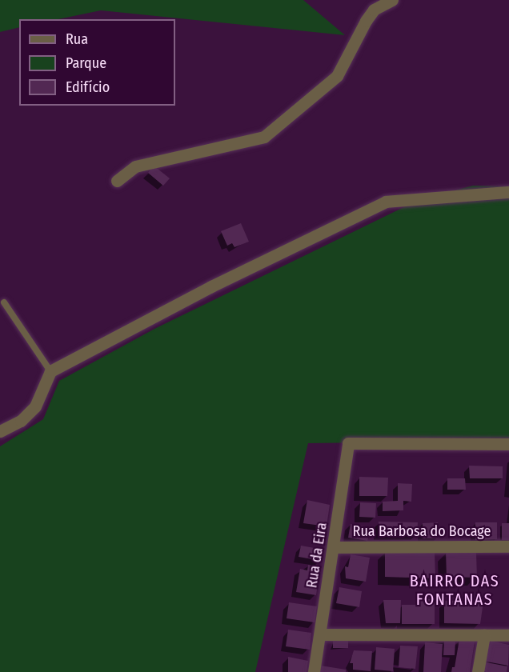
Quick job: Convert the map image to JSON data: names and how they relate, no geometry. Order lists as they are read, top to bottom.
{
  "streets": {
    "street": ["Rua Barbosa do Bocage", "Rua da Eira"]
  },
  "crossings": [
    ["Rua Barbosa do Bocage", "Rua da Eira"]
  ],
  "districts": ["BAIRRO DAS FONTANAS"],
  "legend": ["Rua", "Parque", "Edifício"]
}
